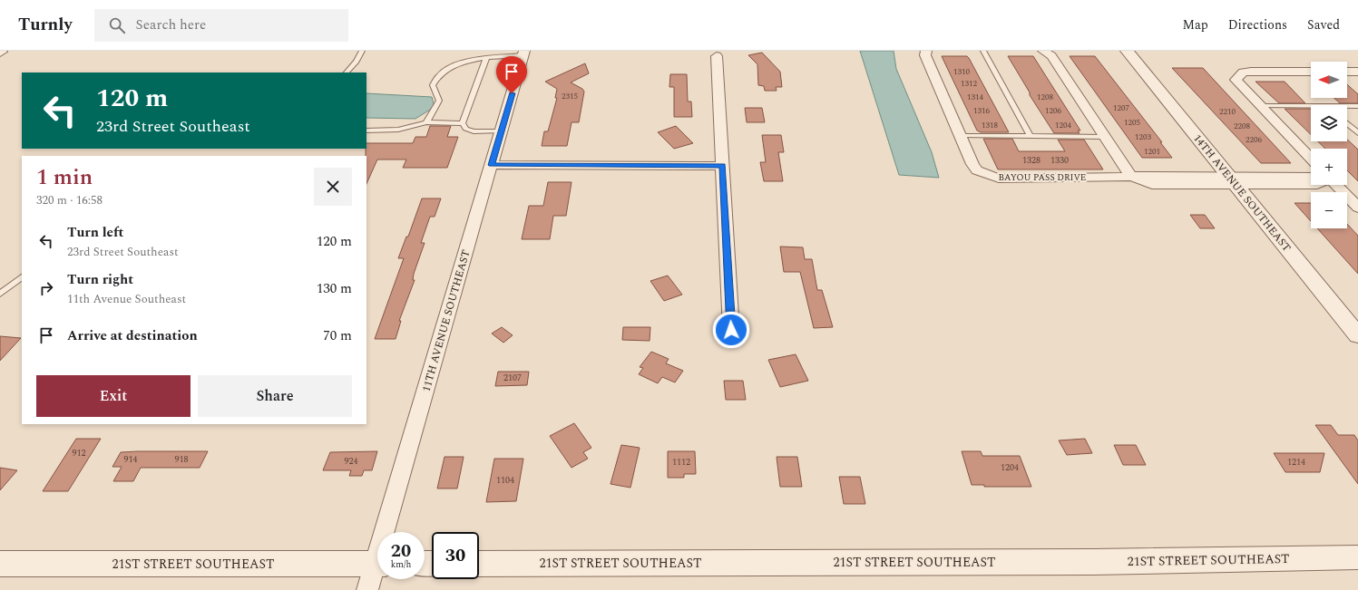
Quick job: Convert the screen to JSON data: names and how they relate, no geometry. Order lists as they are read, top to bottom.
{
  "streets": {
    "street": [
      "BAYOU PASS DRIVE",
      "14TH AVENUE SOUTHEAST",
      "11TH AVENUE SOUTHEAST",
      "21ST STREET SOUTHEAST"
    ]
  },
  "crossings": [
    ["BAYOU PASS DRIVE", "14TH AVENUE SOUTHEAST"]
  ],
  "house_numbers": [
    "1310",
    "1312",
    "2315",
    "1314",
    "1208",
    "1207",
    "1316",
    "1206",
    "2210",
    "1205",
    "1318",
    "1204",
    "2208",
    "1203",
    "2206",
    "1201",
    "1328",
    "1330",
    "2107",
    "912",
    "914",
    "918",
    "924",
    "1112",
    "1214",
    "1204",
    "1104"
  ],
  "north": "left",
  "page": {
    "header": "Turnly",
    "search": "Search here",
    "nav": ["Map", "Directions", "Saved"],
    "map_buttons": ["+", "−"],
    "turn": ["120 m", "23rd Street Southeast"],
    "heading": ["1 min", "320 m · 16:58"],
    "list": [
      {
        "name": "Turn left",
        "note": "23rd Street Southeast",
        "value": "120 m"
      },
      {
        "name": "Turn right",
        "note": "11th Avenue Southeast",
        "value": "130 m"
      },
      {
        "name": "Arrive at destination",
        "value": "70 m"
      }
    ],
    "buttons": ["Exit", "Share"],
    "speed": "20 km/h",
    "limit": "30"
  }
}
